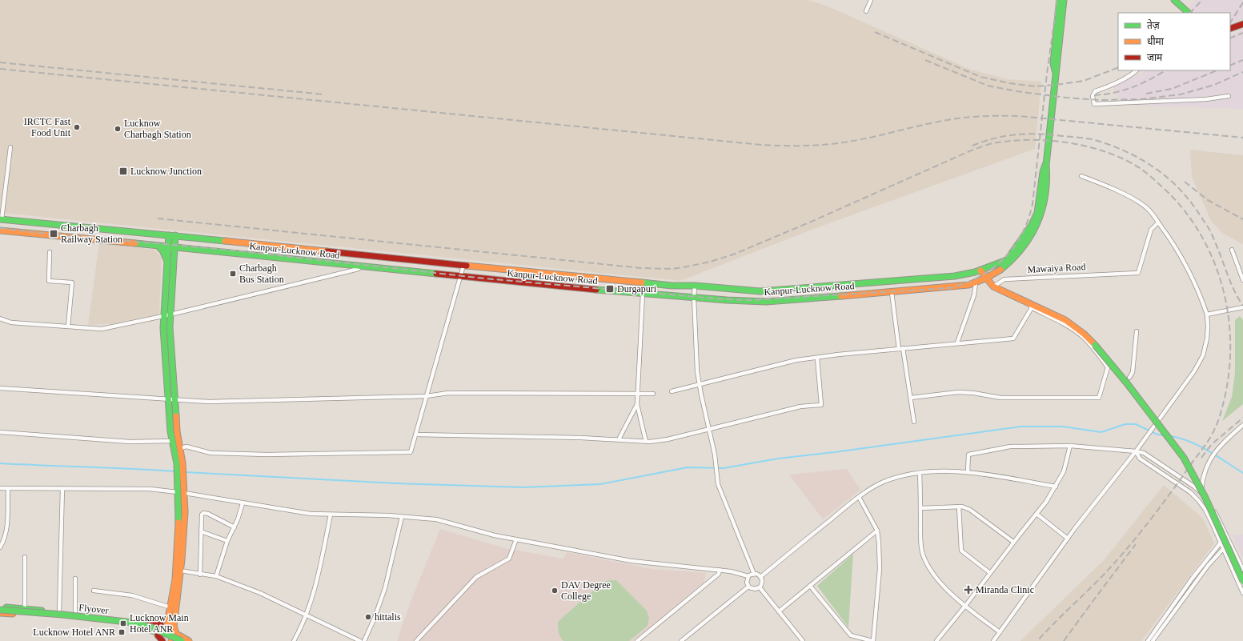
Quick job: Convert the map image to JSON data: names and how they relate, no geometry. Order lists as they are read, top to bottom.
{
  "streets": {
    "main road": ["Kanpur-Lucknow Road", "Flyover"],
    "street": ["Mawaiya Road"]
  },
  "places": {
    "other": [
      "IRCTC Fast Food Unit",
      "Lucknow Charbagh Station",
      "DAV Degree College",
      "hittalis"
    ],
    "transit": [
      "Lucknow Junction",
      "Charbagh Railway Station",
      "Charbagh Bus Station",
      "Durgapuri",
      "Lucknow Main Hotel ANR",
      "Lucknow Hotel ANR"
    ],
    "health": ["Miranda Clinic"]
  },
  "legend": ["तेज़", "धीमा", "जाम"]
}
